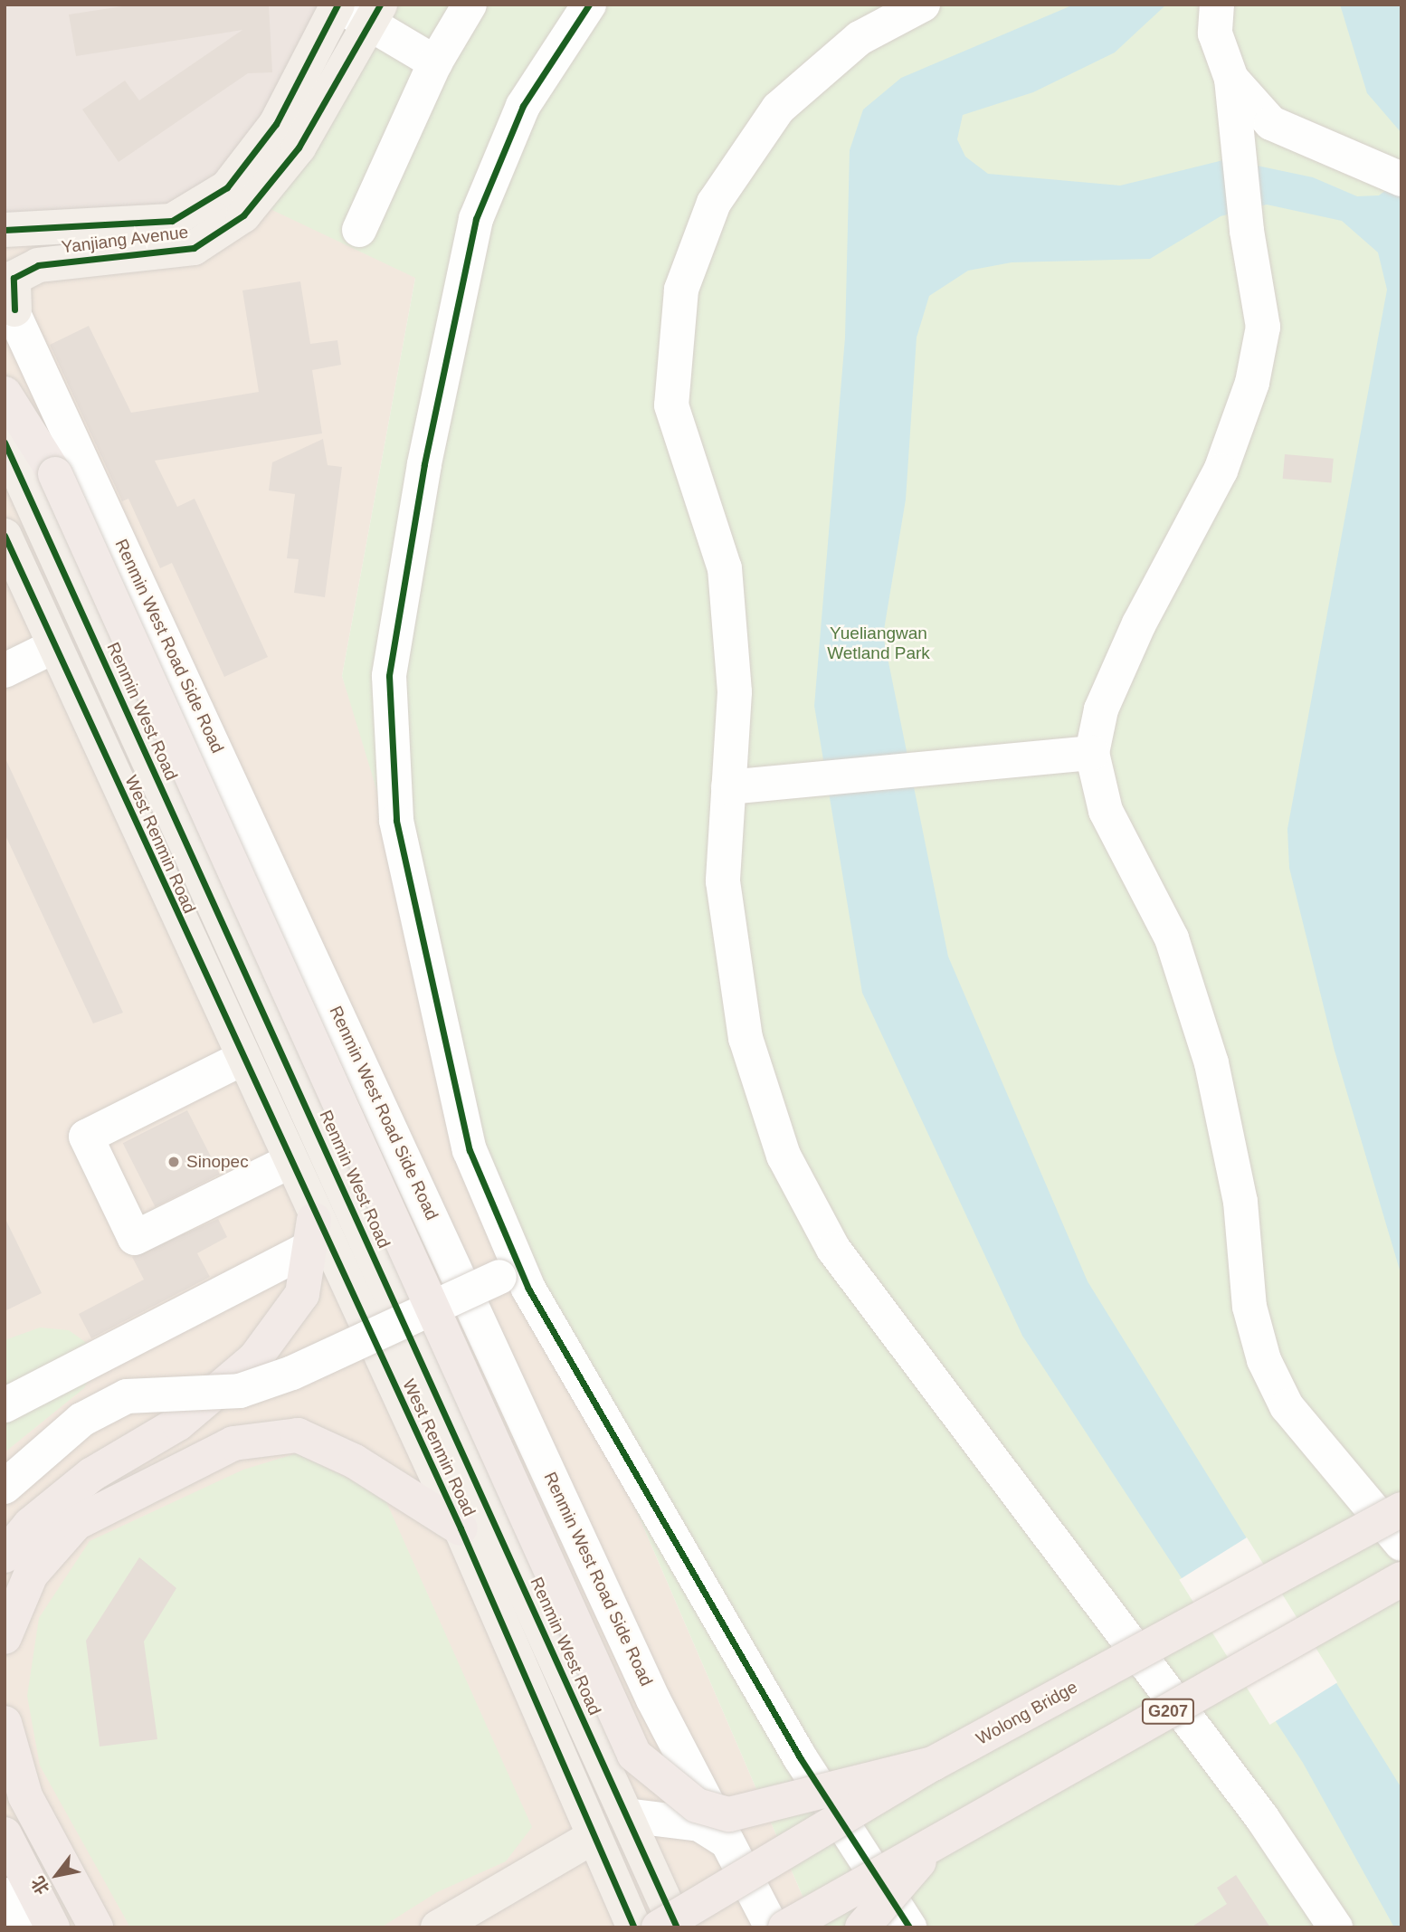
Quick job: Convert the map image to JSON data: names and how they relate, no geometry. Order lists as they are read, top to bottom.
{
  "streets": {
    "highway": ["G207", "Wolong Bridge"],
    "main road": ["Yanjiang Avenue", "Renmin West Road", "West Renmin Road"],
    "street": ["Renmin West Road Side Road"]
  },
  "crossings": [
    ["Yanjiang Avenue", "Renmin West Road Side Road"]
  ],
  "parks": ["Yueliangwan Wetland Park"],
  "places": ["Sinopec"],
  "north": "bottom left"
}
